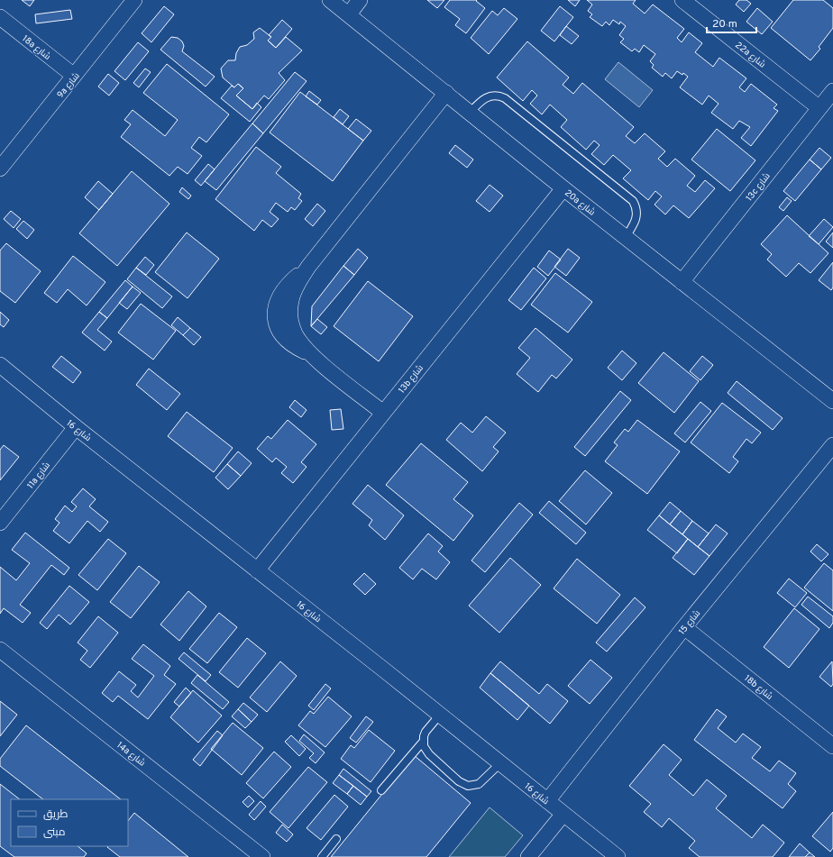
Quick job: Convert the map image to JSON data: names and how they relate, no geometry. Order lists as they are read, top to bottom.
{
  "streets": {
    "street": [
      "18a شارع",
      "22a شارع",
      "9a شارع",
      "13c شارع",
      "20a شارع",
      "13b شارع",
      "شارع 16",
      "11a شارع",
      "شارع 15",
      "18b شارع",
      "14a شارع"
    ]
  },
  "crossings": [
    ["18a شارع", "9a شارع"],
    ["22a شارع", "13c شارع"],
    ["13c شارع", "20a شارع"],
    ["20a شارع", "13b شارع"],
    ["13b شارع", "شارع 16"],
    ["شارع 16", "11a شارع"],
    ["شارع 16", "شارع 15"],
    ["شارع 15", "18b شارع"]
  ],
  "legend": ["طريق", "مبنى"],
  "scale_bar": "20 m"
}
